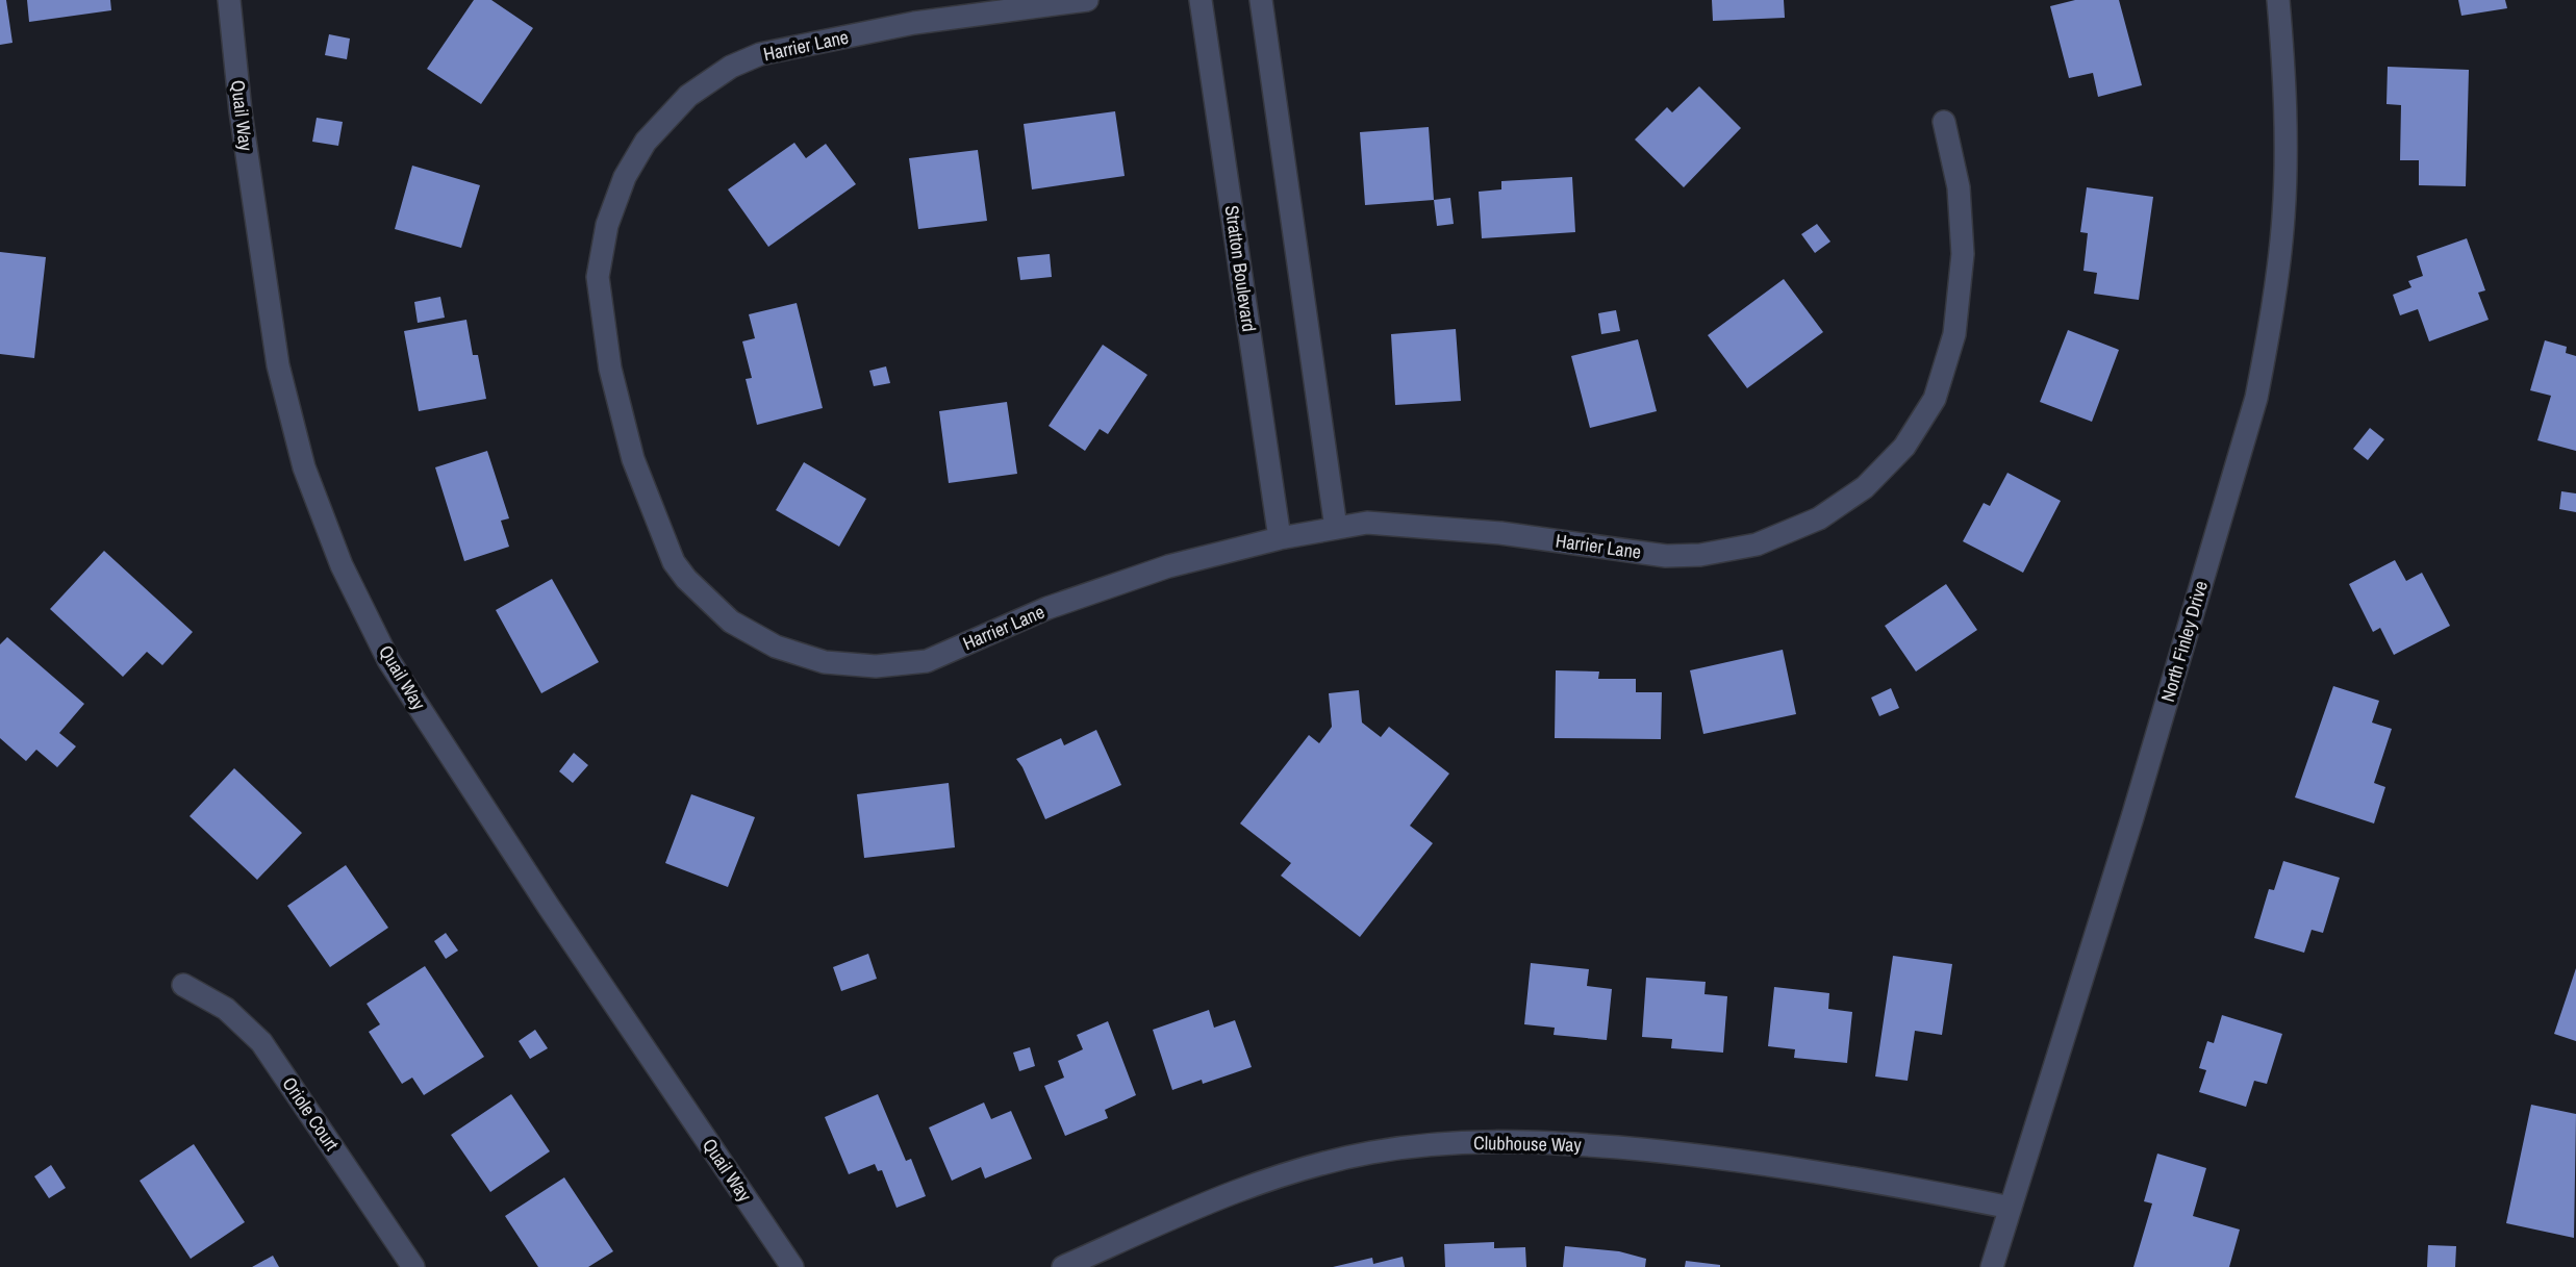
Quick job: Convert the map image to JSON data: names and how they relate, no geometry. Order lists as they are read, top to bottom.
{
  "streets": {
    "street": [
      "Harrier Lane",
      "Quail Way",
      "Stratton Boulevard",
      "North Finley Drive",
      "Oriole Court",
      "Clubhouse Way"
    ]
  },
  "crossings": [
    ["Harrier Lane", "Stratton Boulevard"],
    ["North Finley Drive", "Clubhouse Way"]
  ]
}
